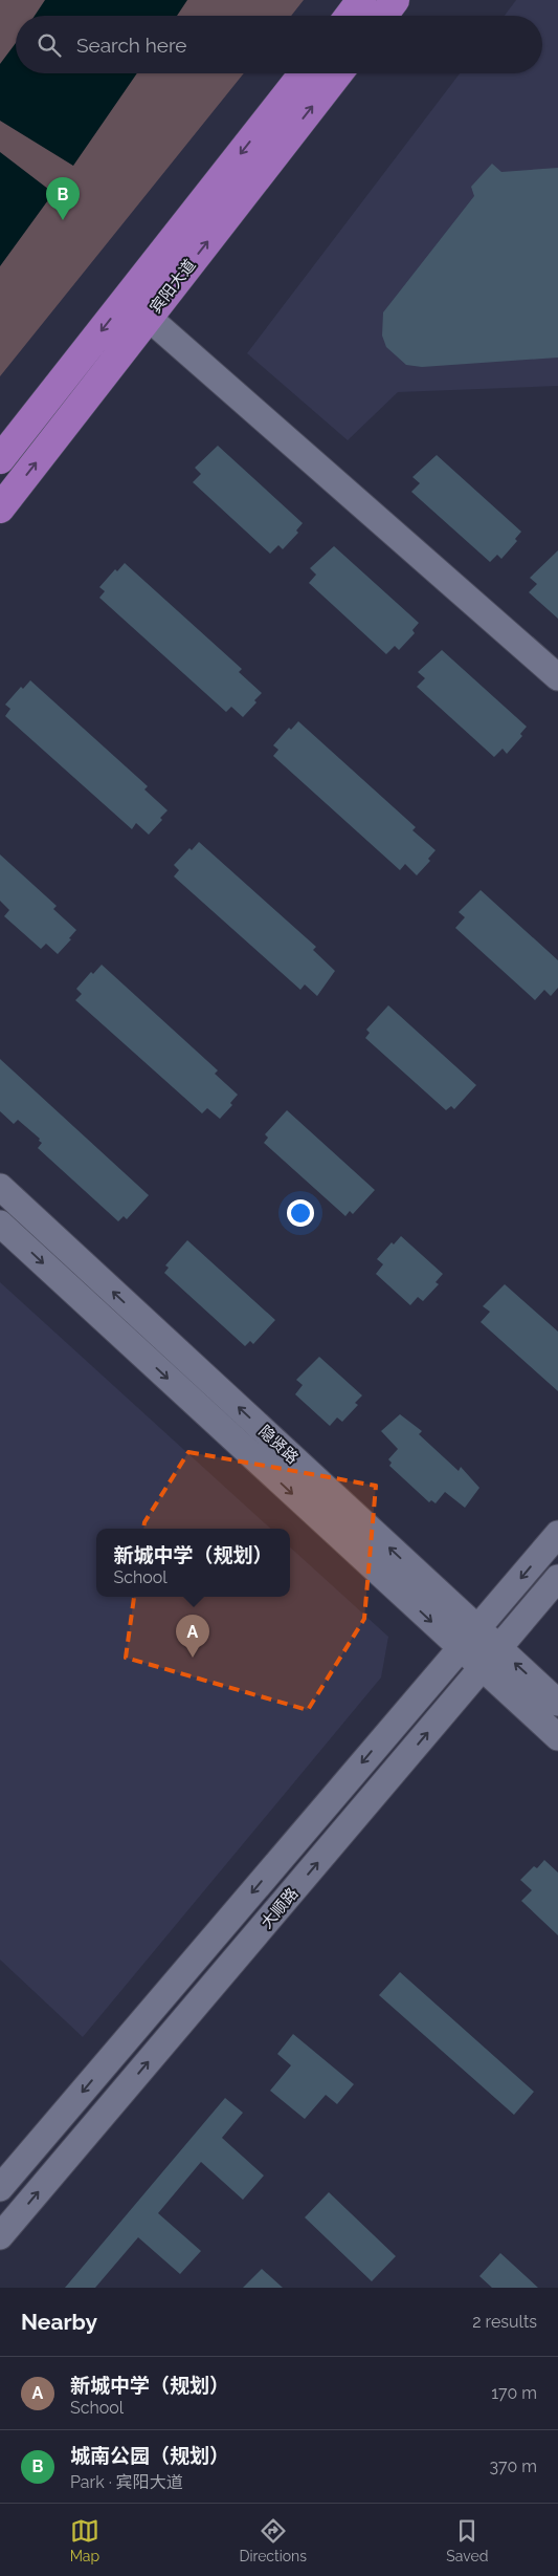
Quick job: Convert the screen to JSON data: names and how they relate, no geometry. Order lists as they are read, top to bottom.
{
  "streets": {
    "highway": ["宾阳大道"],
    "street": ["隐贤路", "大顺路"]
  },
  "crossings": [
    ["隐贤路", "大顺路"]
  ],
  "page": {
    "search": "Search here",
    "pins": ["B", "A"],
    "popup": ["新城中学（规划）", "School"],
    "heading": ["Nearby", "2 results"],
    "list": [
      {
        "mark": "A",
        "name": "新城中学（规划）",
        "note": "School",
        "value": "170 m"
      },
      {
        "mark": "B",
        "name": "城南公园（规划）",
        "note": "Park · 宾阳大道",
        "value": "370 m"
      }
    ],
    "nav": ["Map", "Directions", "Saved"]
  }
}
